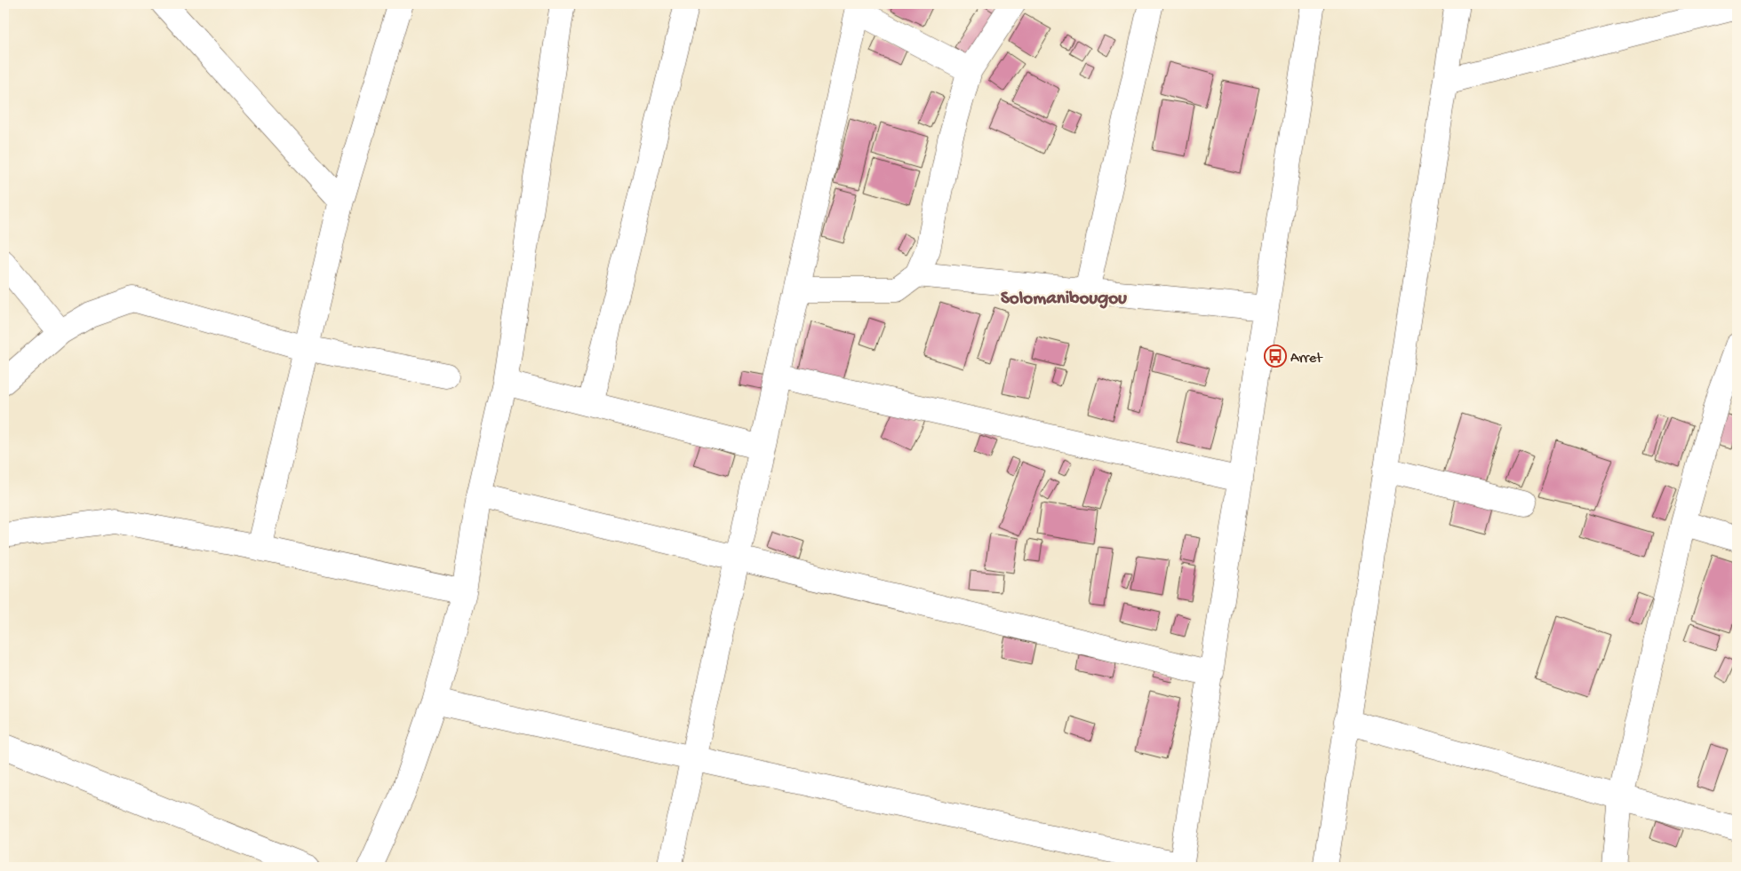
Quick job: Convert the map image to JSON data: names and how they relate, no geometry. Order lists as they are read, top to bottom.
{
  "districts": ["Solomanibougou"],
  "places": {
    "bus stop": ["Arret"]
  }
}
